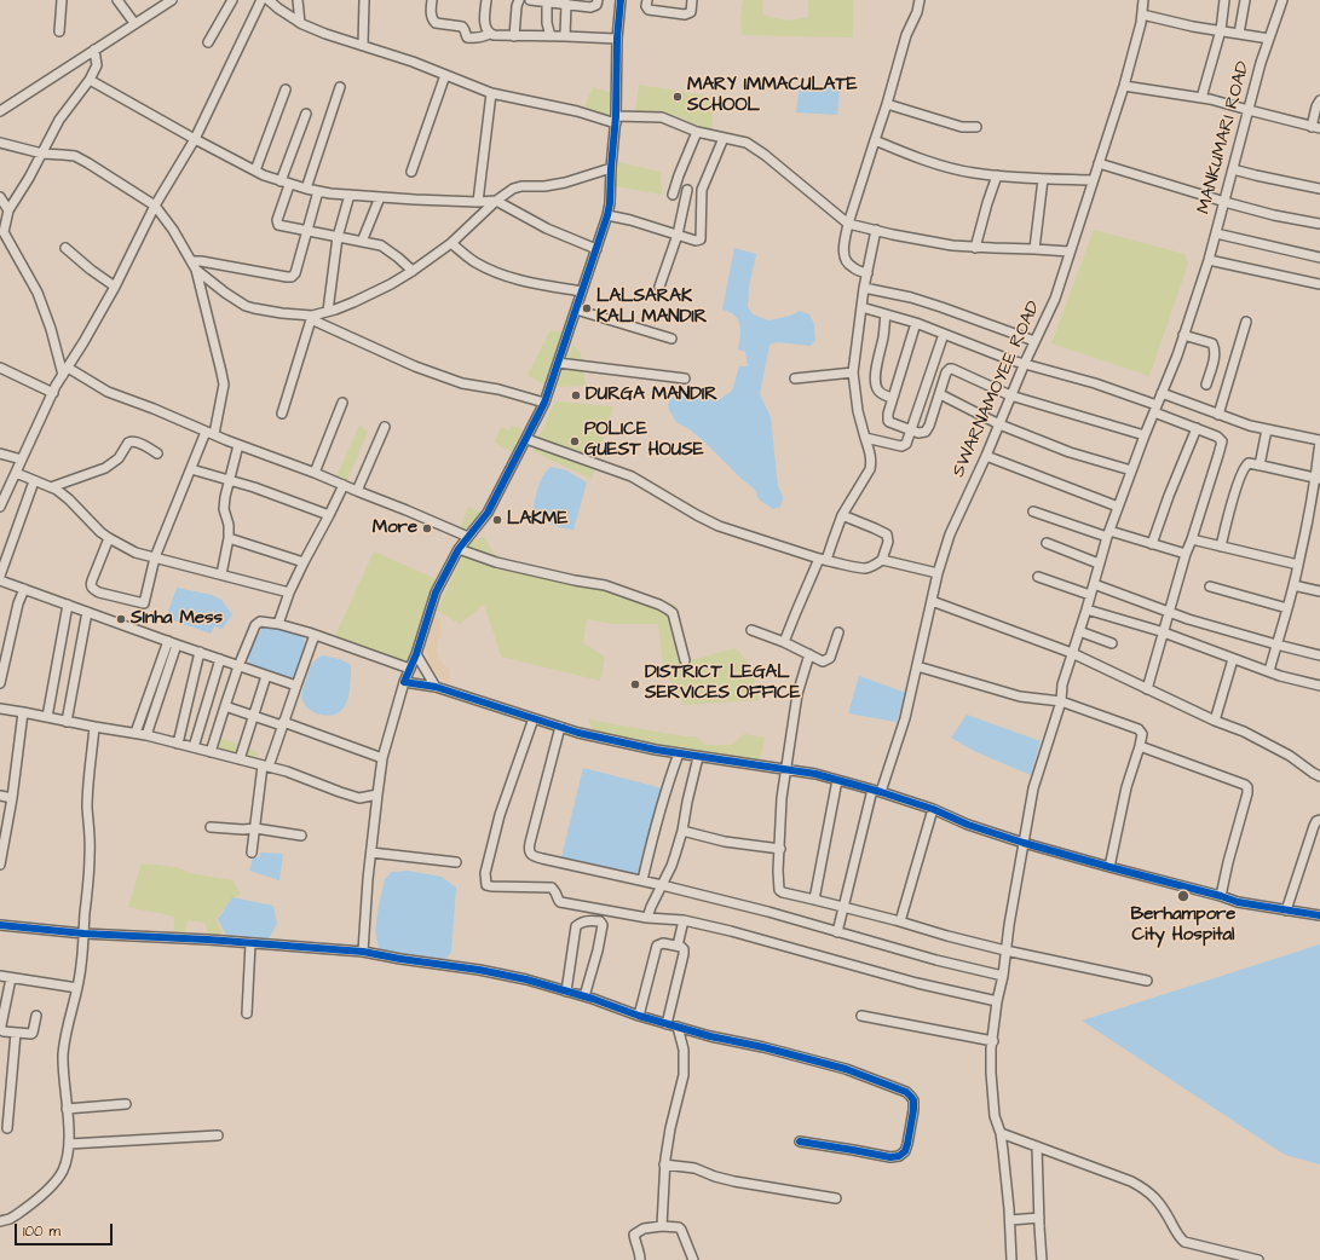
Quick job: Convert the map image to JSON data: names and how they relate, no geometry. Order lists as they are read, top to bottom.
{
  "streets": {
    "street": ["MANKUMARI ROAD", "SWARNAMOYEE ROAD"]
  },
  "places": [
    "MARY IMMACULATE SCHOOL",
    "LALSARAK KALI MANDIR",
    "DURGA MANDIR",
    "POLICE GUEST HOUSE",
    "LAKME",
    "More",
    "SInha Mess",
    "DISTRICT LEGAL SERVICES OFFICE",
    "Berhampore City Hospital"
  ],
  "scale_bar": "100 m"
}
